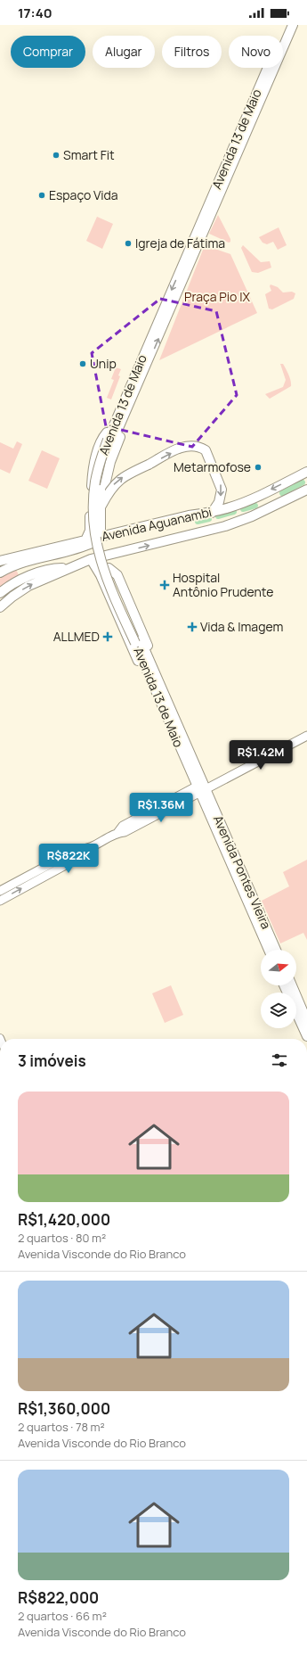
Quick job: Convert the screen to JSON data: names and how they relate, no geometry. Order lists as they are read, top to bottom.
{
  "streets": {
    "main road": ["Avenida 13 de Maio", "Avenida Aguanambi", "Avenida Pontes Vieira"]
  },
  "crossings": [
    ["Avenida 13 de Maio", "Avenida Pontes Vieira"]
  ],
  "parks": ["Praça Pio IX"],
  "places": {
    "other": [
      "Smart Fit",
      "Espaço Vida",
      "Igreja de Fátima",
      "Unip",
      "Metarmofose"
    ],
    "health": ["Hospital Antônio Prudente", "Vida & Imagem", "ALLMED"]
  },
  "north": "right",
  "page": {
    "status": "17:40",
    "chip": [
      "Comprar",
      "Alugar",
      "Filtros",
      "Novo"
    ],
    "price": ["R$1.42M", "R$1.36M", "R$822K"],
    "heading": "3 imóveis",
    "list": [
      {
        "name": "R$1,420,000",
        "note": "2 quartos · 80 m² · Avenida Visconde do Rio Branco"
      },
      {
        "name": "R$1,360,000",
        "note": "2 quartos · 78 m² · Avenida Visconde do Rio Branco"
      },
      {
        "name": "R$822,000",
        "note": "2 quartos · 66 m² · Avenida Visconde do Rio Branco"
      }
    ]
  }
}
